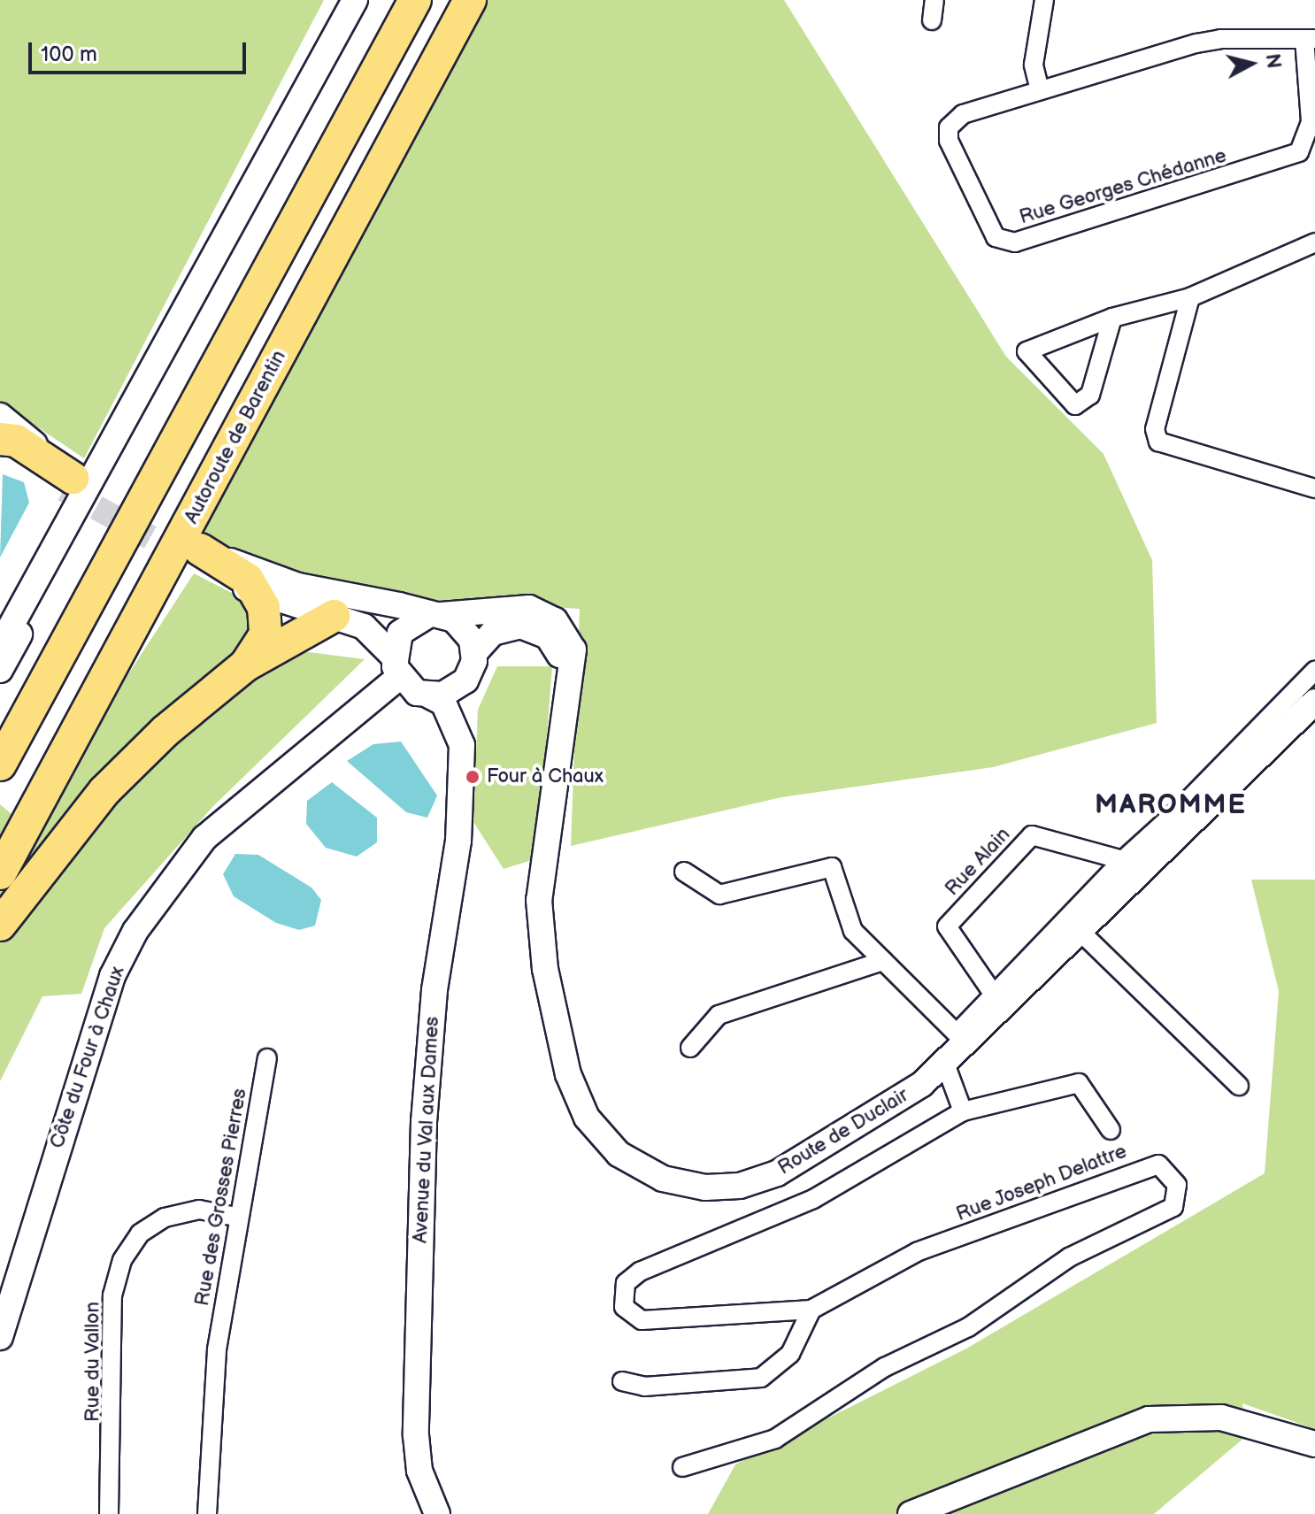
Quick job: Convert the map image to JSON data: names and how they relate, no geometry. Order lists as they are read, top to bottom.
{
  "streets": {
    "highway": ["Autoroute de Barentin"],
    "main road": ["Côte du Four à Chaux", "Avenue du Val aux Dames", "Route de Duclair"],
    "street": [
      "Rue Georges Chédanne",
      "Rue Alain",
      "Rue Joseph Delattre",
      "Rue des Grosses Pierres",
      "Rue du Vallon"
    ]
  },
  "crossings": [
    ["Côte du Four à Chaux", "Avenue du Val aux Dames"],
    ["Côte du Four à Chaux", "Route de Duclair"],
    ["Avenue du Val aux Dames", "Route de Duclair"],
    ["Rue des Grosses Pierres", "Rue du Vallon"]
  ],
  "districts": ["MAROMME"],
  "places": ["Four à Chaux"],
  "scale_bar": "100 m",
  "north": "right"
}
